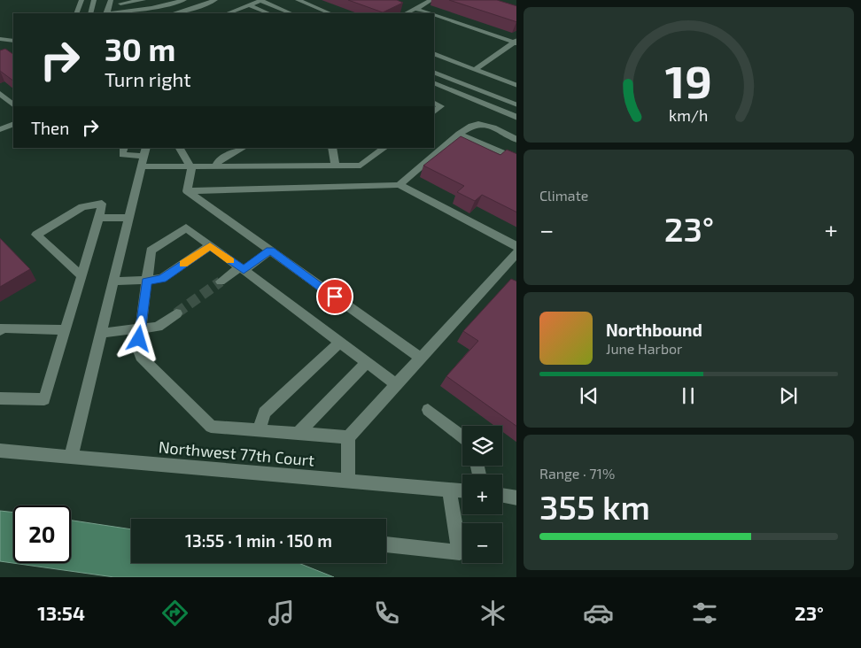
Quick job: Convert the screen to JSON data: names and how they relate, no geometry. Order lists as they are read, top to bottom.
{
  "streets": {
    "street": ["Northwest 77th Court"]
  },
  "page": {
    "turn": ["30 m", "Turn right"],
    "then": "Then",
    "tile": [
      "Climate",
      ["Range · 71%", "355 km"]
    ],
    "heat": ["−", "23°", "+"],
    "song": ["Northbound", "June Harbor"],
    "map_buttons": ["+", "−"],
    "limit": "20",
    "trip": "13:55 · 1 min · 150 m",
    "tabs": ["13:54", "23°"],
    "gauge": ["19", "km/h"]
  }
}
